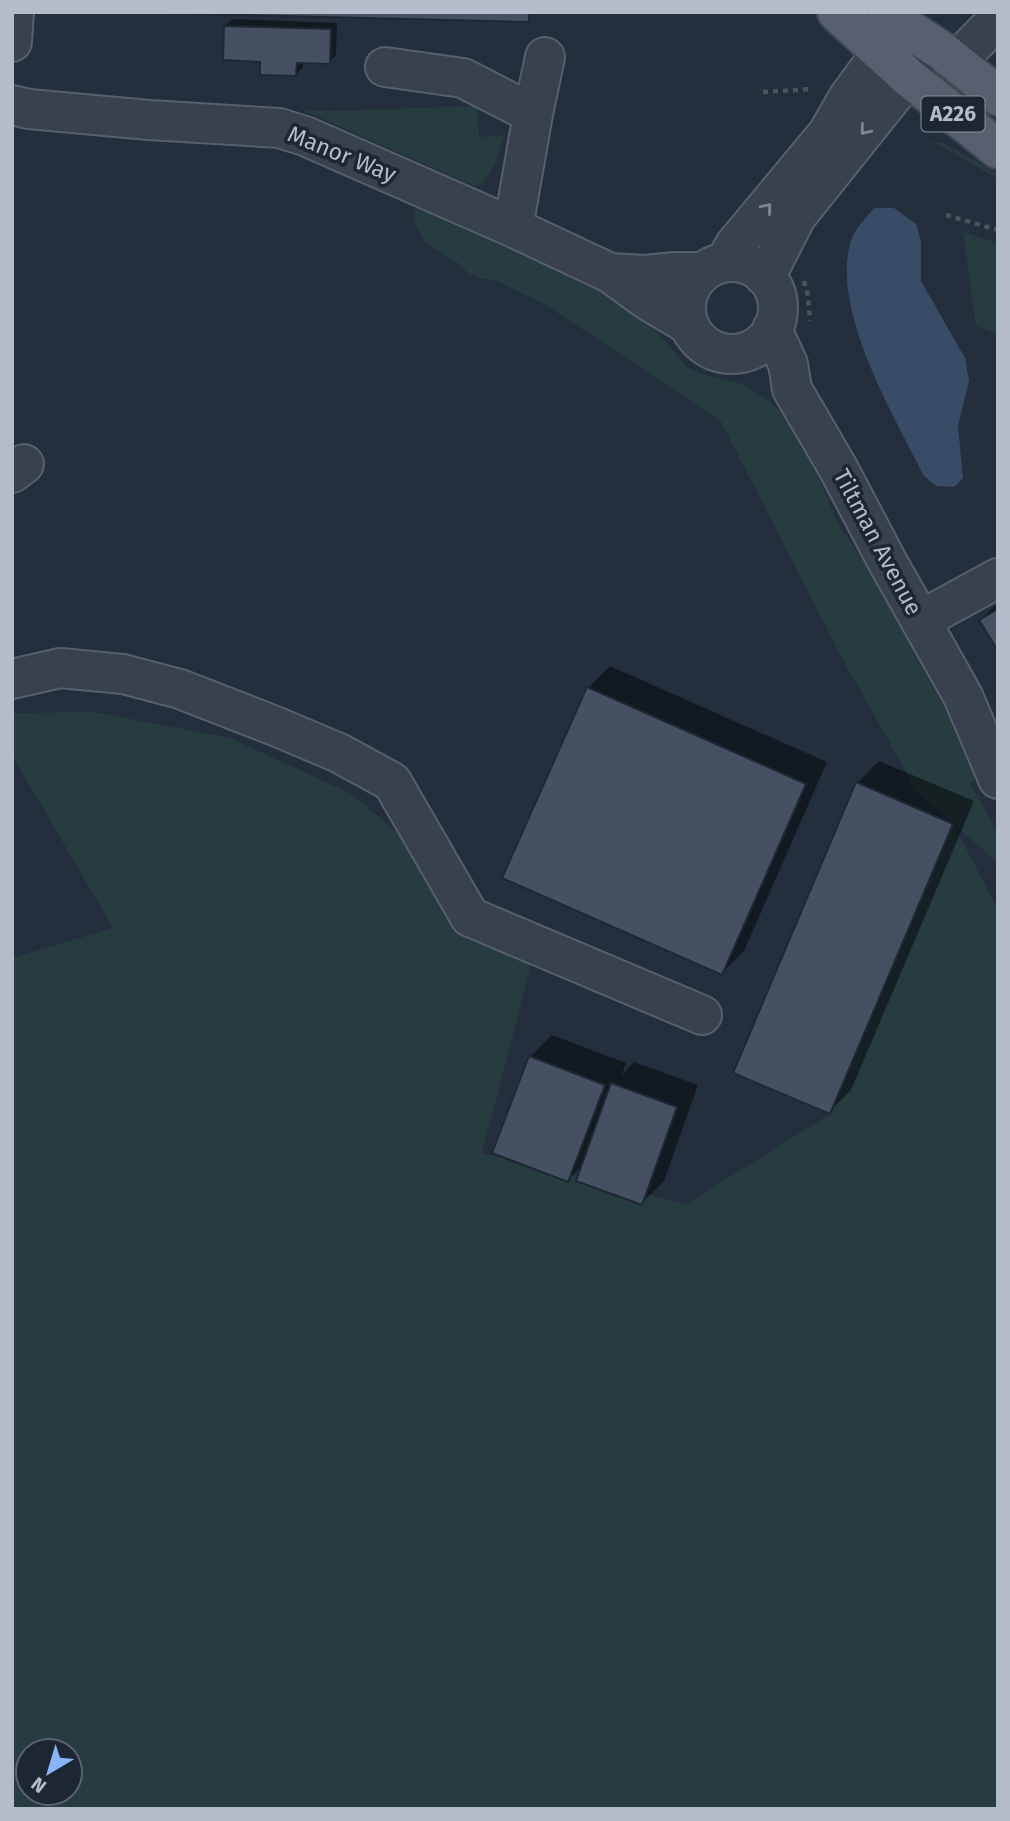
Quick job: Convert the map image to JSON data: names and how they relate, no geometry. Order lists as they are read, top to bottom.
{
  "streets": {
    "main road": ["A226"],
    "street": ["Manor Way", "Tiltman Avenue"]
  },
  "crossings": [
    ["Manor Way", "Tiltman Avenue"]
  ],
  "north": "bottom left"
}
